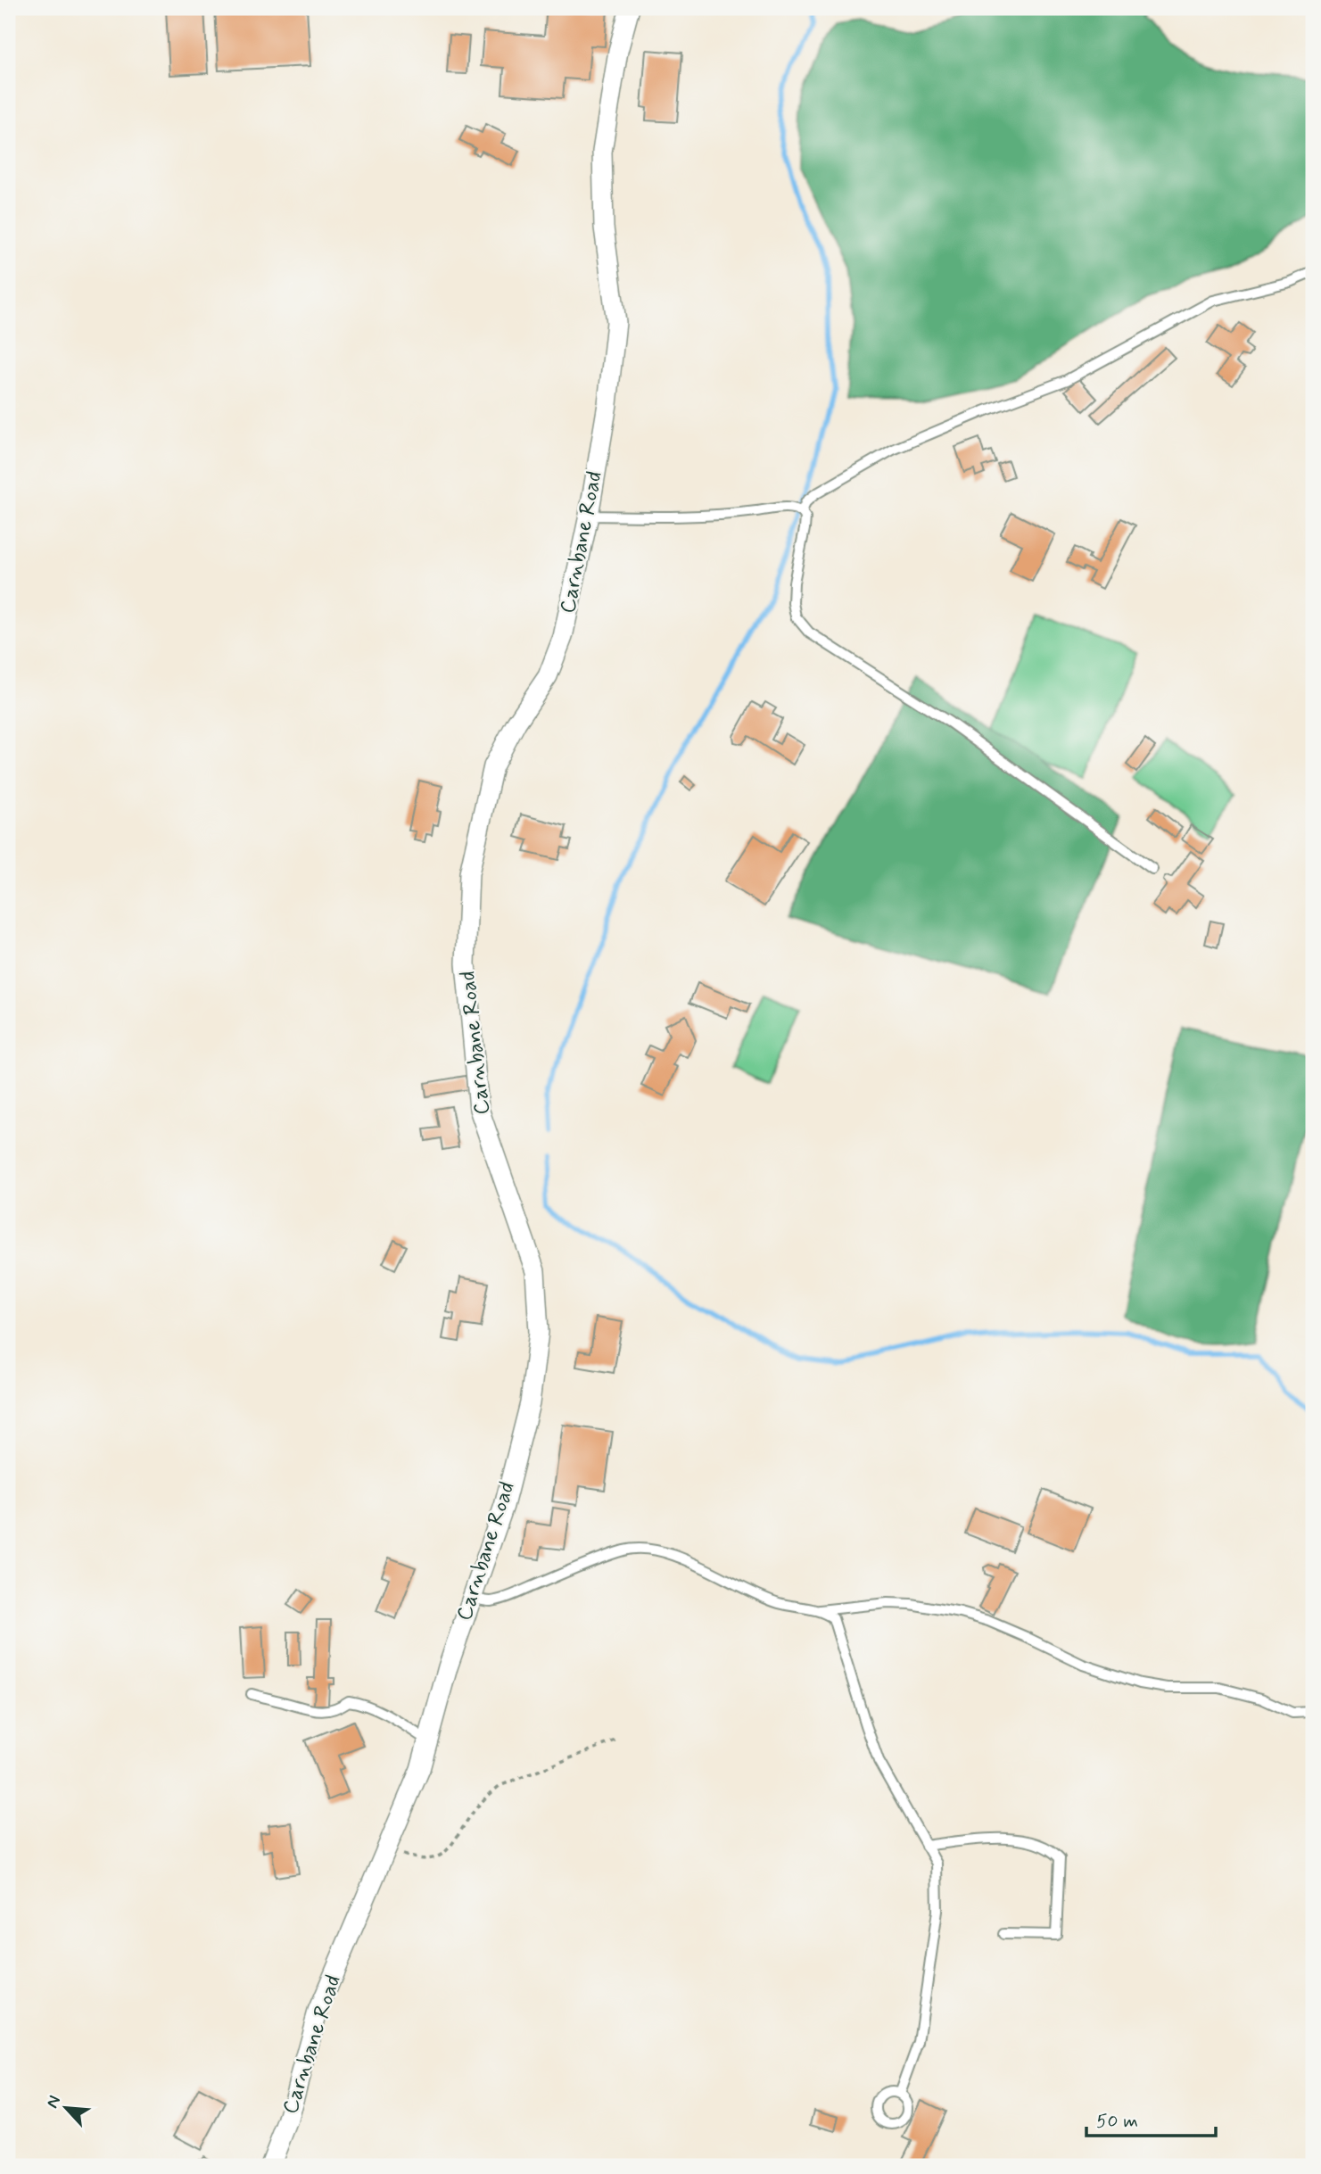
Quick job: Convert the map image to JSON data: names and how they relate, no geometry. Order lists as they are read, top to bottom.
{
  "streets": {
    "street": ["Carnbane Road"]
  },
  "scale_bar": "50 m",
  "north": "top left"
}
